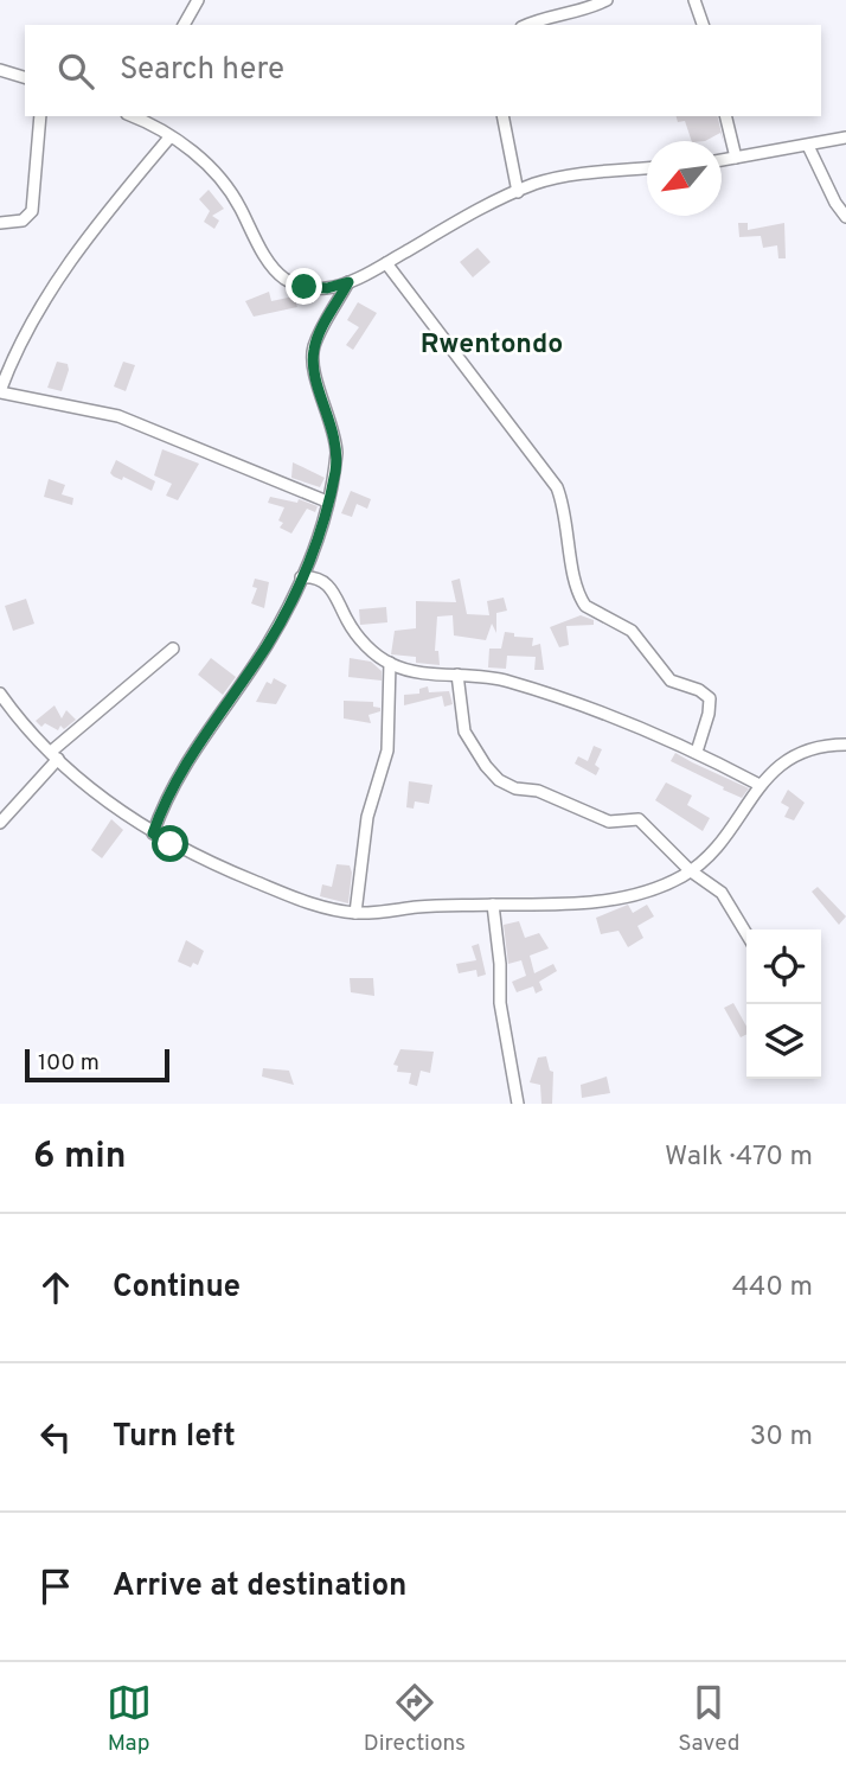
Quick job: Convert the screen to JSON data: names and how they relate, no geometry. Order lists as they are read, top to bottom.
{
  "districts": ["Rwentondo"],
  "scale_bar": "100 m",
  "north": "bottom left",
  "page": {
    "search": "Search here",
    "scale": "100 m",
    "heading": ["6 min", "Walk · 470 m"],
    "list": [
      ["Continue", "440 m"],
      ["Turn left", "30 m"],
      "Arrive at destination"
    ],
    "nav": ["Map", "Directions", "Saved"]
  }
}
